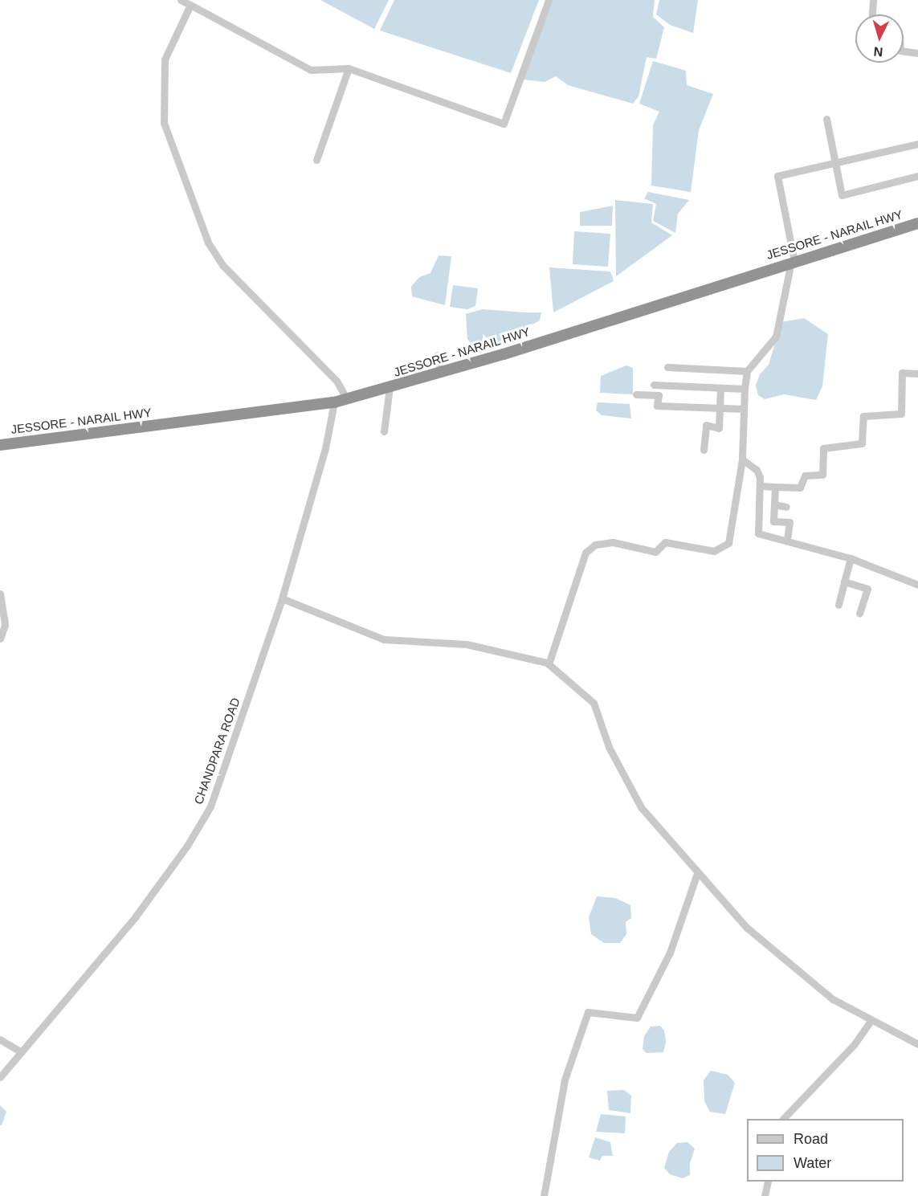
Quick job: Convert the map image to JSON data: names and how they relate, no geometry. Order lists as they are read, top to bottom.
{
  "streets": {
    "highway": ["JESSORE - NARAIL HWY"],
    "street": ["CHANDPARA ROAD"]
  },
  "crossings": [
    ["JESSORE - NARAIL HWY", "CHANDPARA ROAD"]
  ],
  "legend": ["Road", "Water"],
  "north": "bottom"
}
